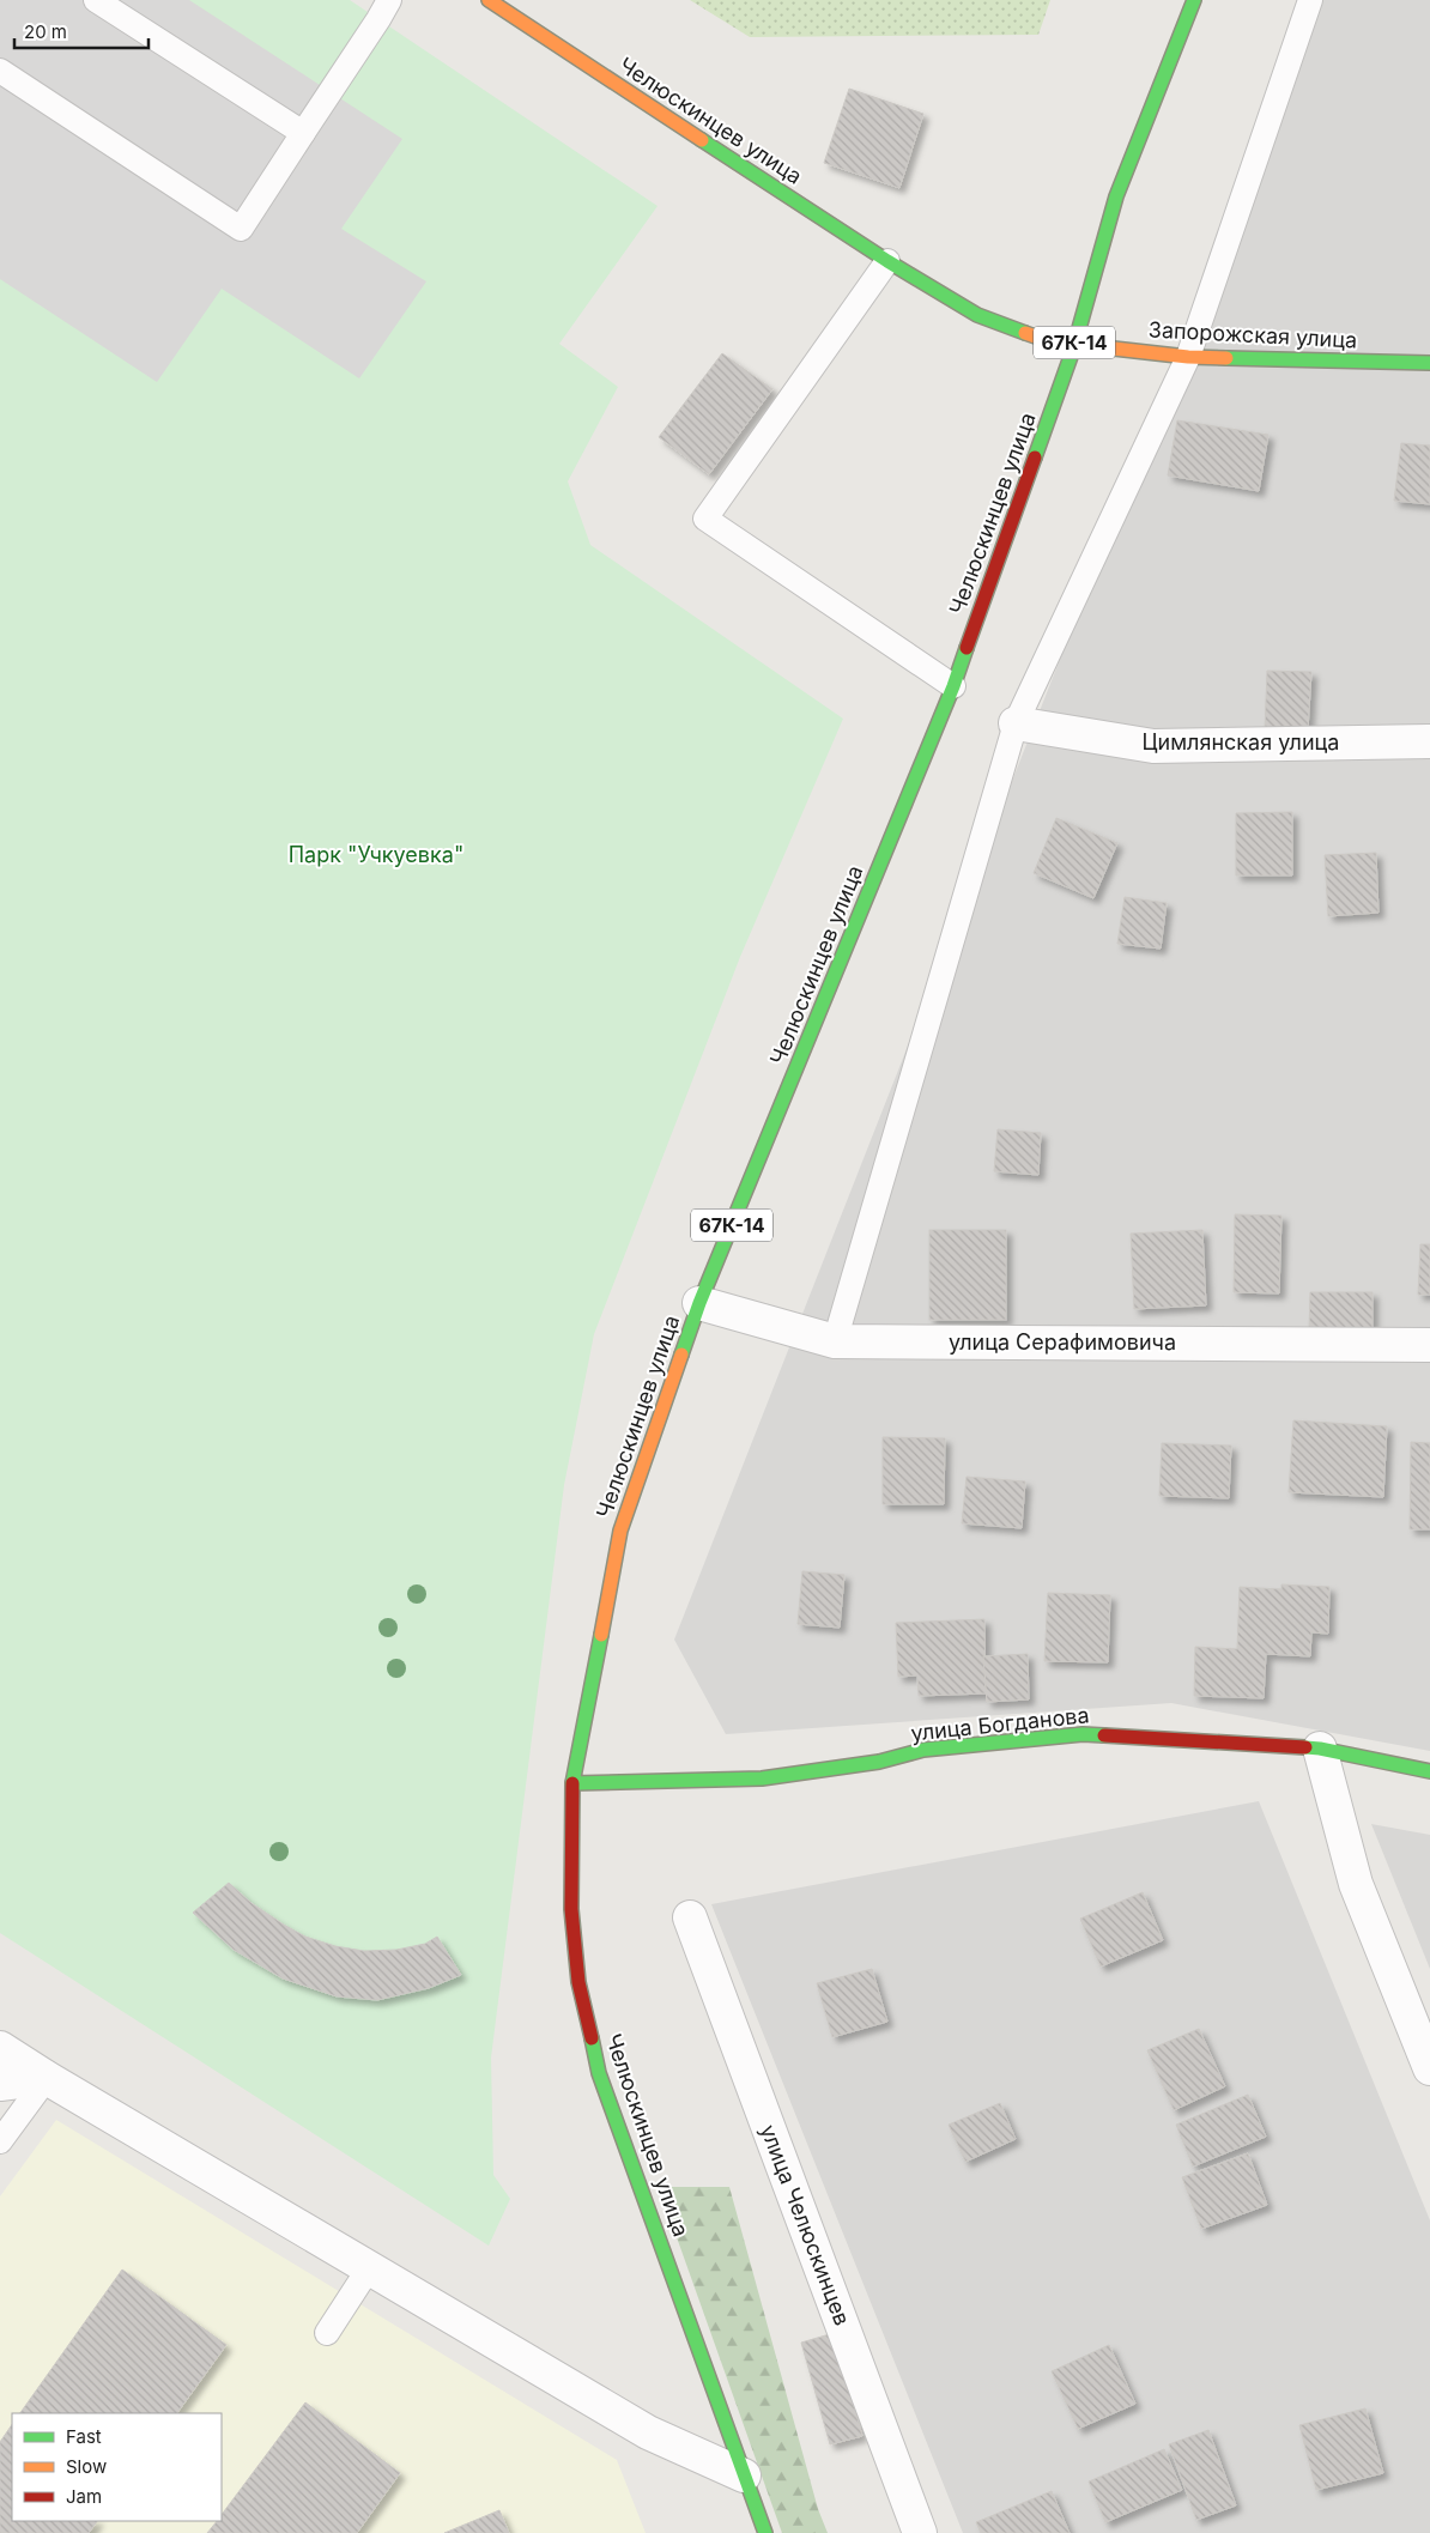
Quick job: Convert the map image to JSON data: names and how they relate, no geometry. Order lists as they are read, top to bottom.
{
  "streets": {
    "main road": [
      "Челюскинцев улица",
      "Запорожская улица",
      "67К-14",
      "улица Богданова"
    ],
    "street": ["Цимлянская улица", "улица Серафимовича", "улица Челюскинцев"]
  },
  "crossings": [
    ["Челюскинцев улица", "Запорожская улица"],
    ["Челюскинцев улица", "улица Серафимовича"],
    ["Челюскинцев улица", "улица Богданова"]
  ],
  "parks": ["Парк \"Учкуевка\""],
  "legend": ["Fast", "Slow", "Jam"],
  "scale_bar": "20 m"
}
